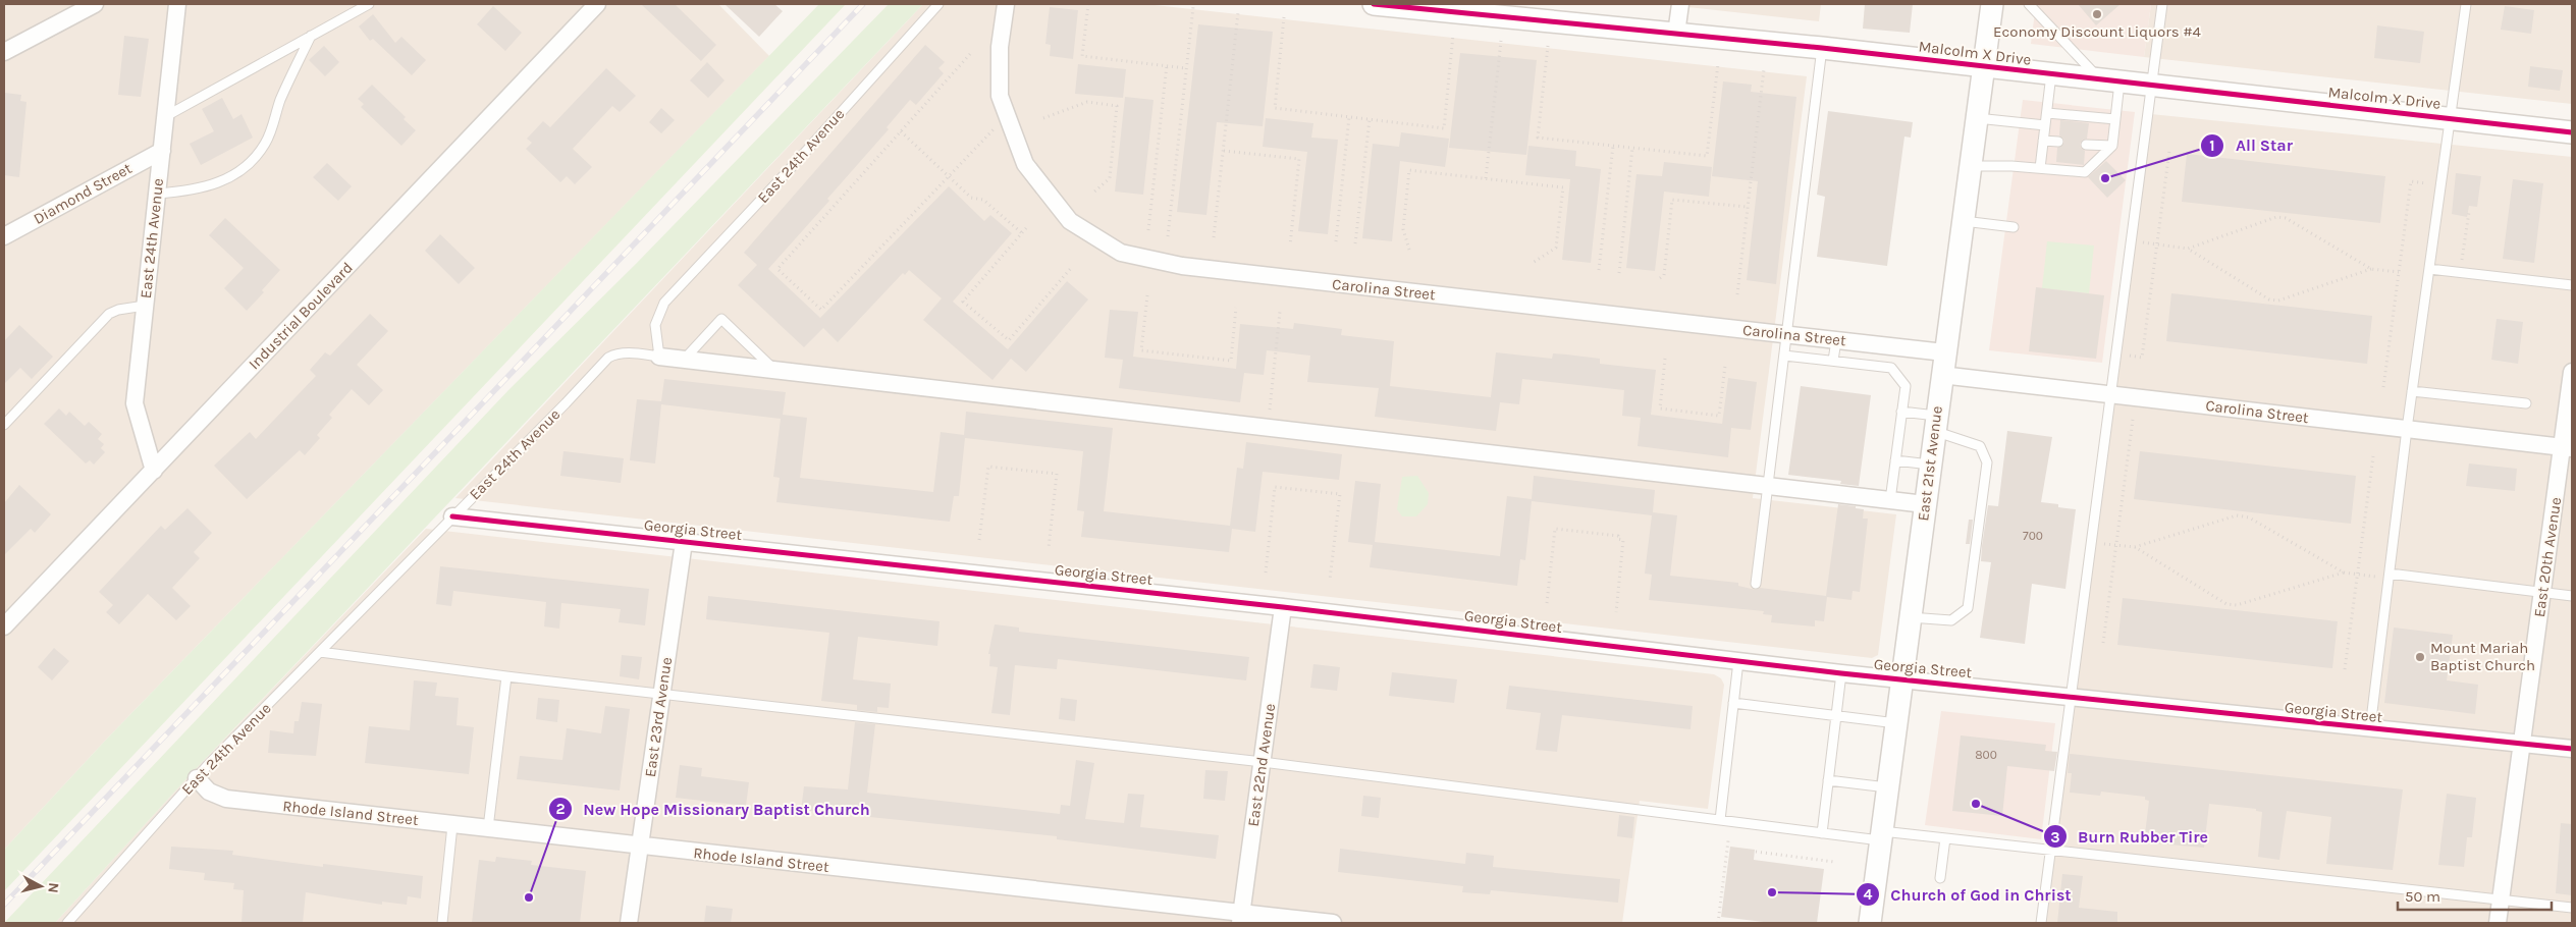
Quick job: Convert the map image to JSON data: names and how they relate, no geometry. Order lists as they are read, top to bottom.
{
  "streets": {
    "street": [
      "Malcolm X Drive",
      "East 24th Avenue",
      "Diamond Street",
      "Carolina Street",
      "Industrial Boulevard",
      "East 21st Avenue",
      "Georgia Street",
      "East 20th Avenue",
      "East 23rd Avenue",
      "East 22nd Avenue",
      "Rhode Island Street"
    ]
  },
  "crossings": [
    ["Malcolm X Drive", "East 21st Avenue"],
    ["East 24th Avenue", "Diamond Street"],
    ["East 24th Avenue", "Industrial Boulevard"],
    ["East 24th Avenue", "Georgia Street"],
    ["East 24th Avenue", "Rhode Island Street"],
    ["Carolina Street", "East 21st Avenue"],
    ["Carolina Street", "East 20th Avenue"],
    ["East 21st Avenue", "Georgia Street"],
    ["Georgia Street", "East 20th Avenue"],
    ["Georgia Street", "East 23rd Avenue"],
    ["Georgia Street", "East 22nd Avenue"],
    ["East 23rd Avenue", "Rhode Island Street"],
    ["East 22nd Avenue", "Rhode Island Street"]
  ],
  "places": [
    "Economy Discount Liquors #4",
    "All Star",
    "Mount Mariah Baptist Church",
    "Burn Rubber Tire",
    "Church of God in Christ",
    "New Hope Missionary Baptist Church"
  ],
  "house_numbers": ["700", "800"],
  "scale_bar": "50 m",
  "north": "right"
}
